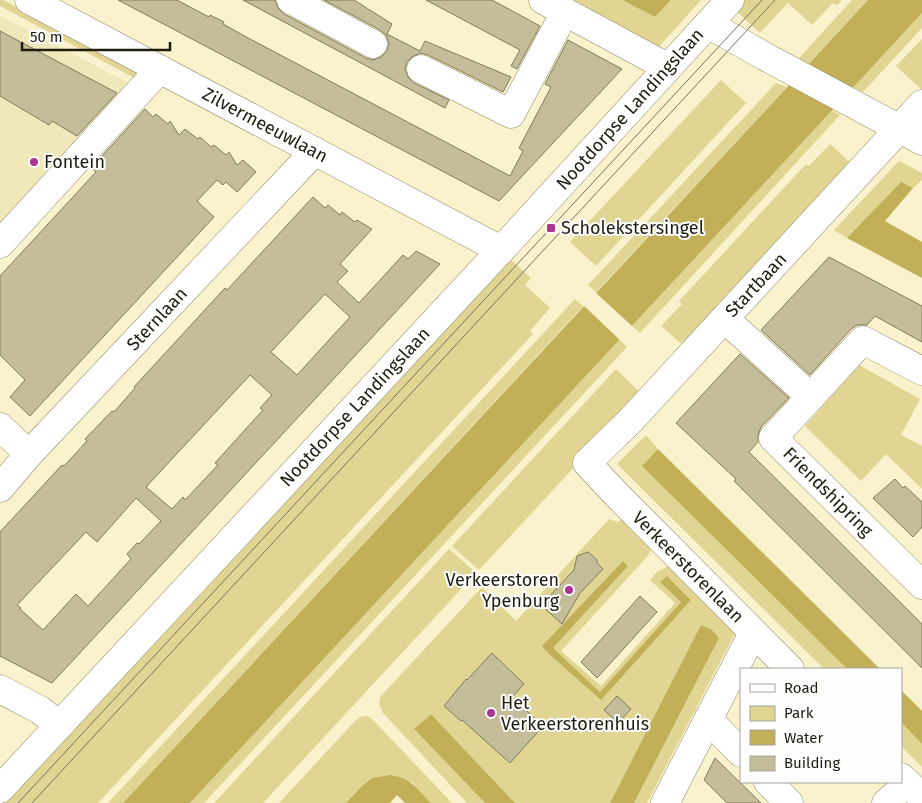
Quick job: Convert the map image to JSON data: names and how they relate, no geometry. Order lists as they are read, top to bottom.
{
  "streets": {
    "street": [
      "Nootdorpse Landingslaan",
      "Zilvermeeuwlaan",
      "Startbaan",
      "Sternlaan",
      "Friendshipring",
      "Verkeerstorenlaan"
    ]
  },
  "crossings": [
    ["Nootdorpse Landingslaan", "Zilvermeeuwlaan"],
    ["Nootdorpse Landingslaan", "Startbaan"],
    ["Zilvermeeuwlaan", "Sternlaan"],
    ["Startbaan", "Verkeerstorenlaan"]
  ],
  "places": {
    "other": ["Fontein", "Verkeerstoren Ypenburg", "Het Verkeerstorenhuis"],
    "transit": ["Scholekstersingel"]
  },
  "legend": [
    "Road",
    "Park",
    "Water",
    "Building"
  ],
  "scale_bar": "50 m"
}
